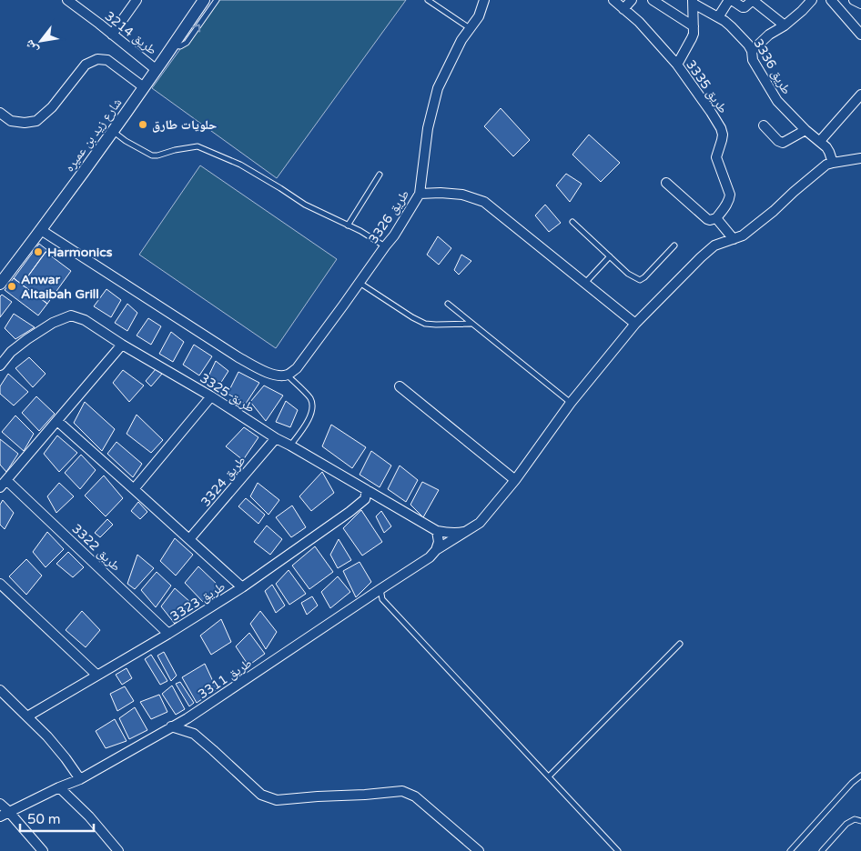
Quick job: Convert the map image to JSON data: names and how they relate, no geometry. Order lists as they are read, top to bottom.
{
  "streets": {
    "street": [
      "طريق 3214",
      "طريق 3336",
      "طريق 3335",
      "شارع زيد بن عميره",
      "طريق 3326",
      "طريق 3325",
      "طريق 3324",
      "طريق 3322",
      "طريق 3323",
      "طريق 3311"
    ]
  },
  "crossings": [
    ["طريق 3214", "شارع زيد بن عميره"],
    ["طريق 3336", "طريق 3311"],
    ["طريق 3325", "طريق 3324"],
    ["طريق 3325", "طريق 3323"],
    ["طريق 3322", "طريق 3323"]
  ],
  "places": ["حلويات طارق", "Harmonics", "Anwar Altaibah Grill"],
  "scale_bar": "50 m",
  "north": "bottom left"
}
